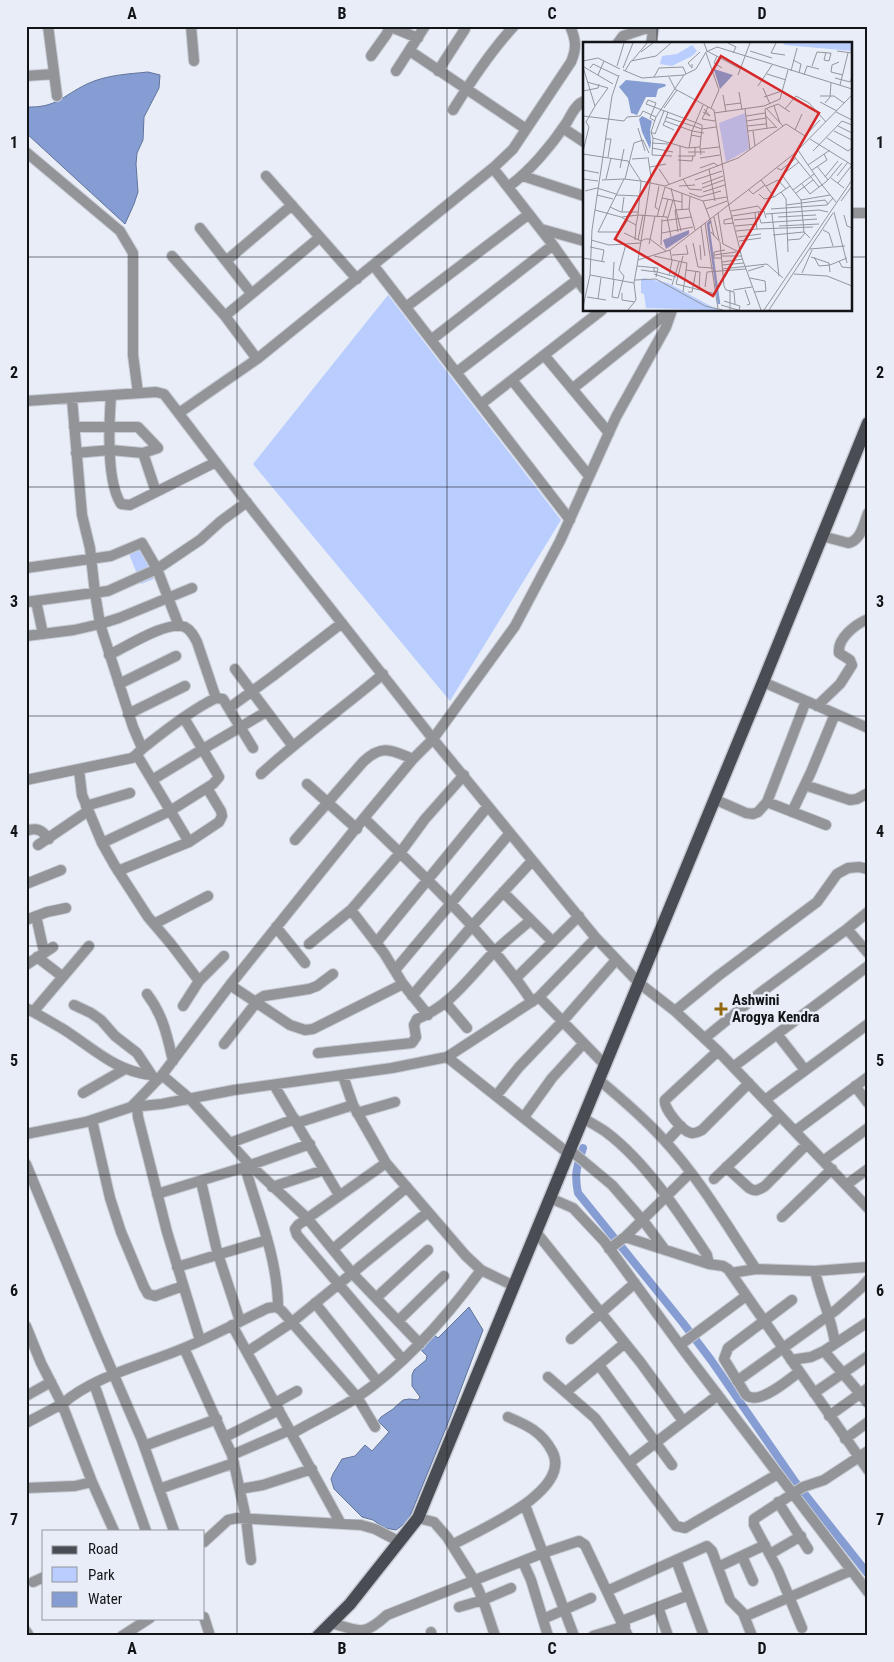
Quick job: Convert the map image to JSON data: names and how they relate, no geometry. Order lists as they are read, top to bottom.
{
  "places": {
    "health": ["Ashwini Arogya Kendra"]
  },
  "legend": ["Road", "Park", "Water"],
  "grid": {
    "columns": [
      "A",
      "B",
      "C",
      "D"
    ],
    "rows": [
      "1",
      "2",
      "3",
      "4",
      "5",
      "6",
      "7"
    ]
  }
}
